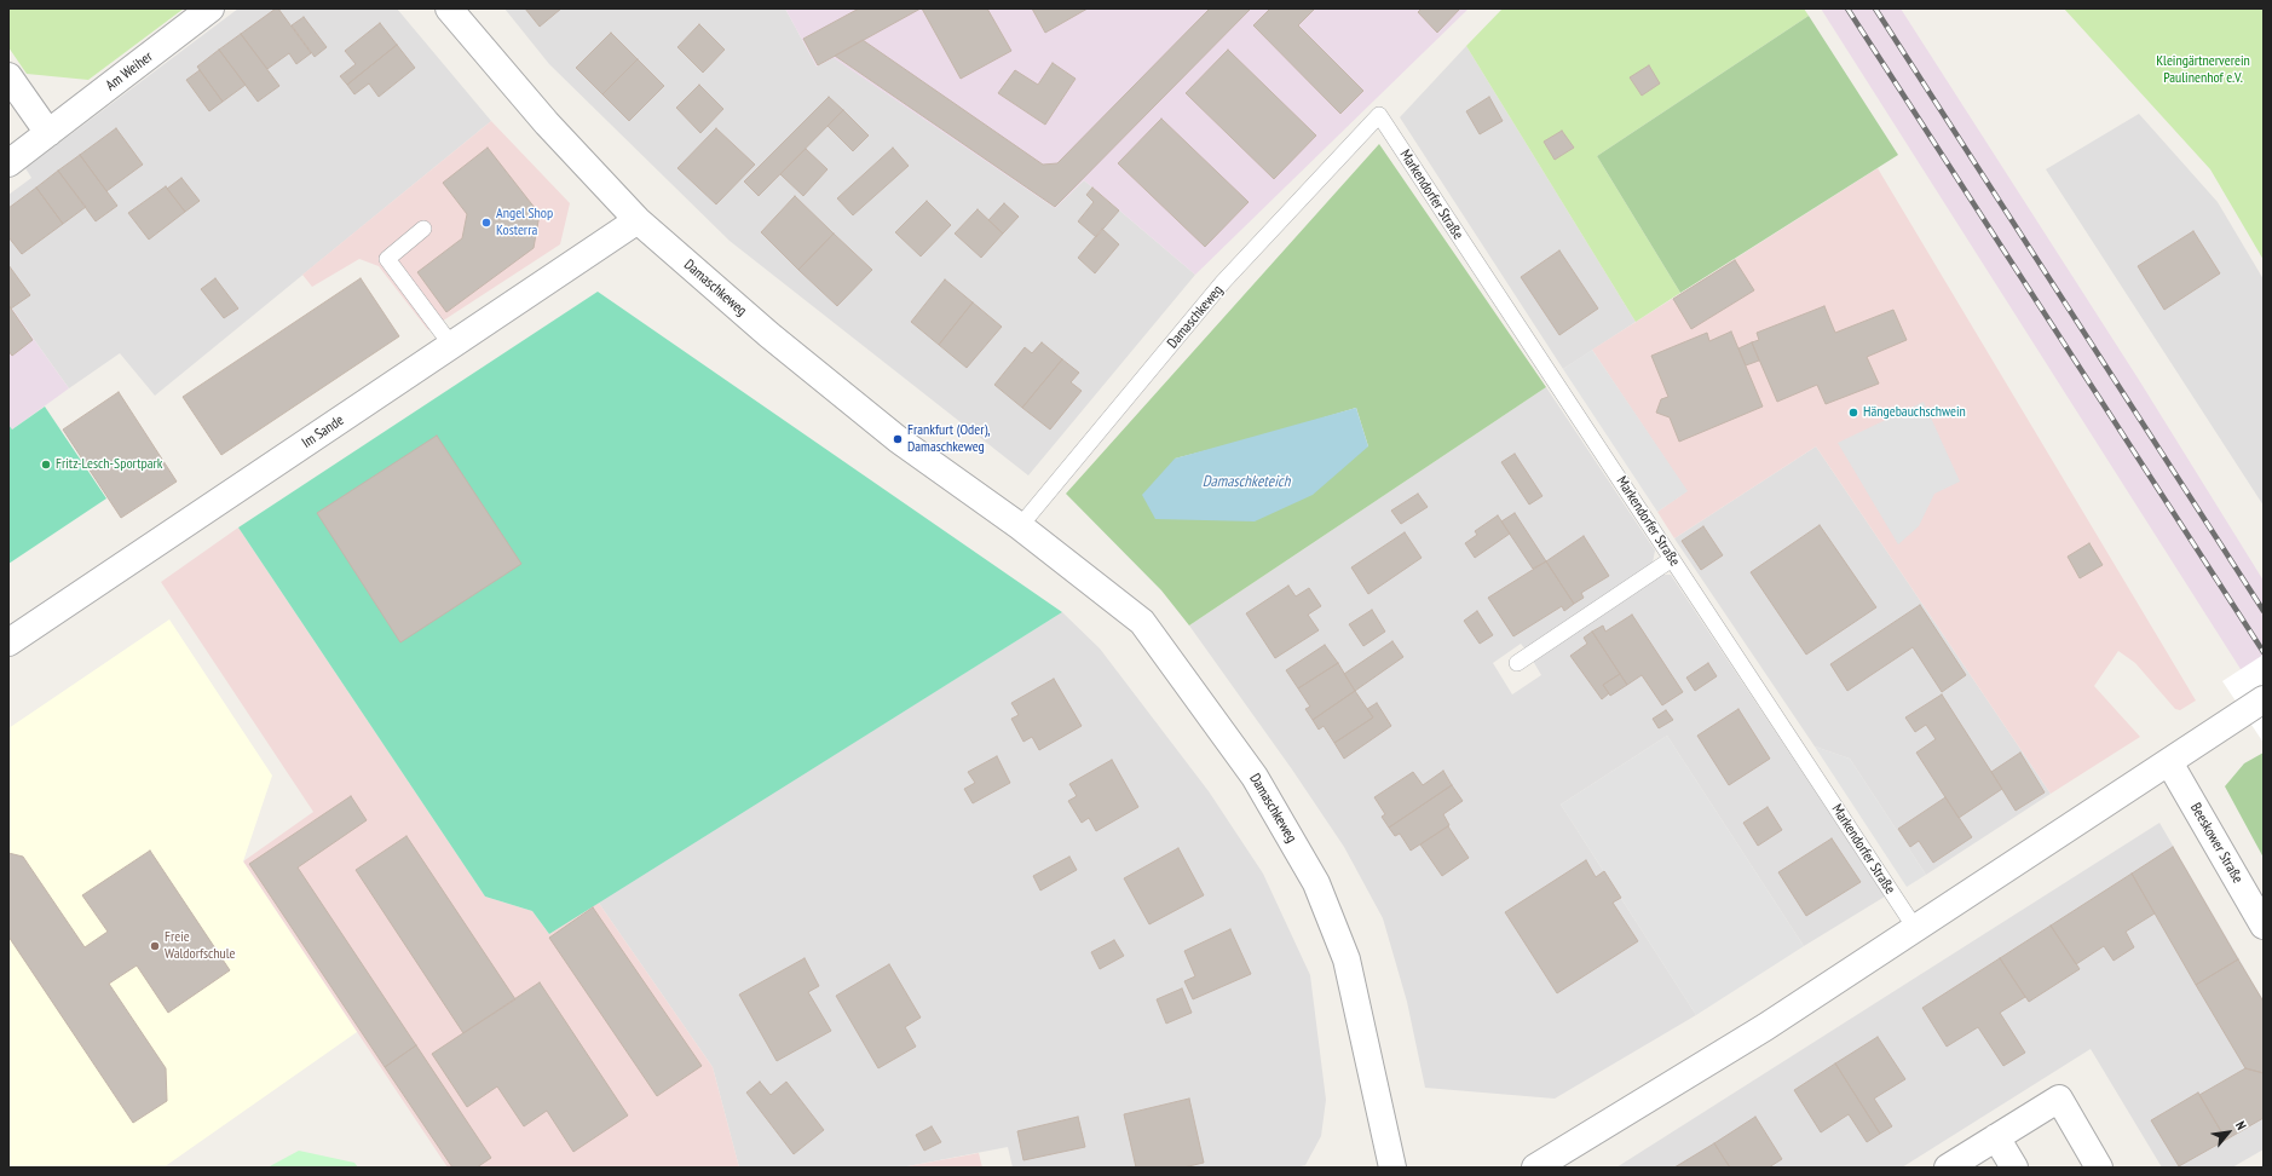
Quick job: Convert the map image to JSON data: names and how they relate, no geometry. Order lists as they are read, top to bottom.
{
  "streets": {
    "street": [
      "Am Weiher",
      "Damaschkeweg",
      "Im Sande",
      "Beeskower Straße"
    ],
    "lane": ["Markendorfer Straße"]
  },
  "crossings": [
    ["Markendorfer Straße", "Damaschkeweg"],
    ["Damaschkeweg", "Im Sande"]
  ],
  "water": ["Damaschketeich"],
  "parks": ["Kleingärtnerverein Paulinenhof e.V."],
  "places": [
    "Angel Shop Kosterra",
    "Hängebauchschwein",
    "Frankfurt (Oder), Damaschkeweg",
    "Fritz-Lesch-Sportpark",
    "Freie Waldorfschule"
  ],
  "north": "top right"
}
